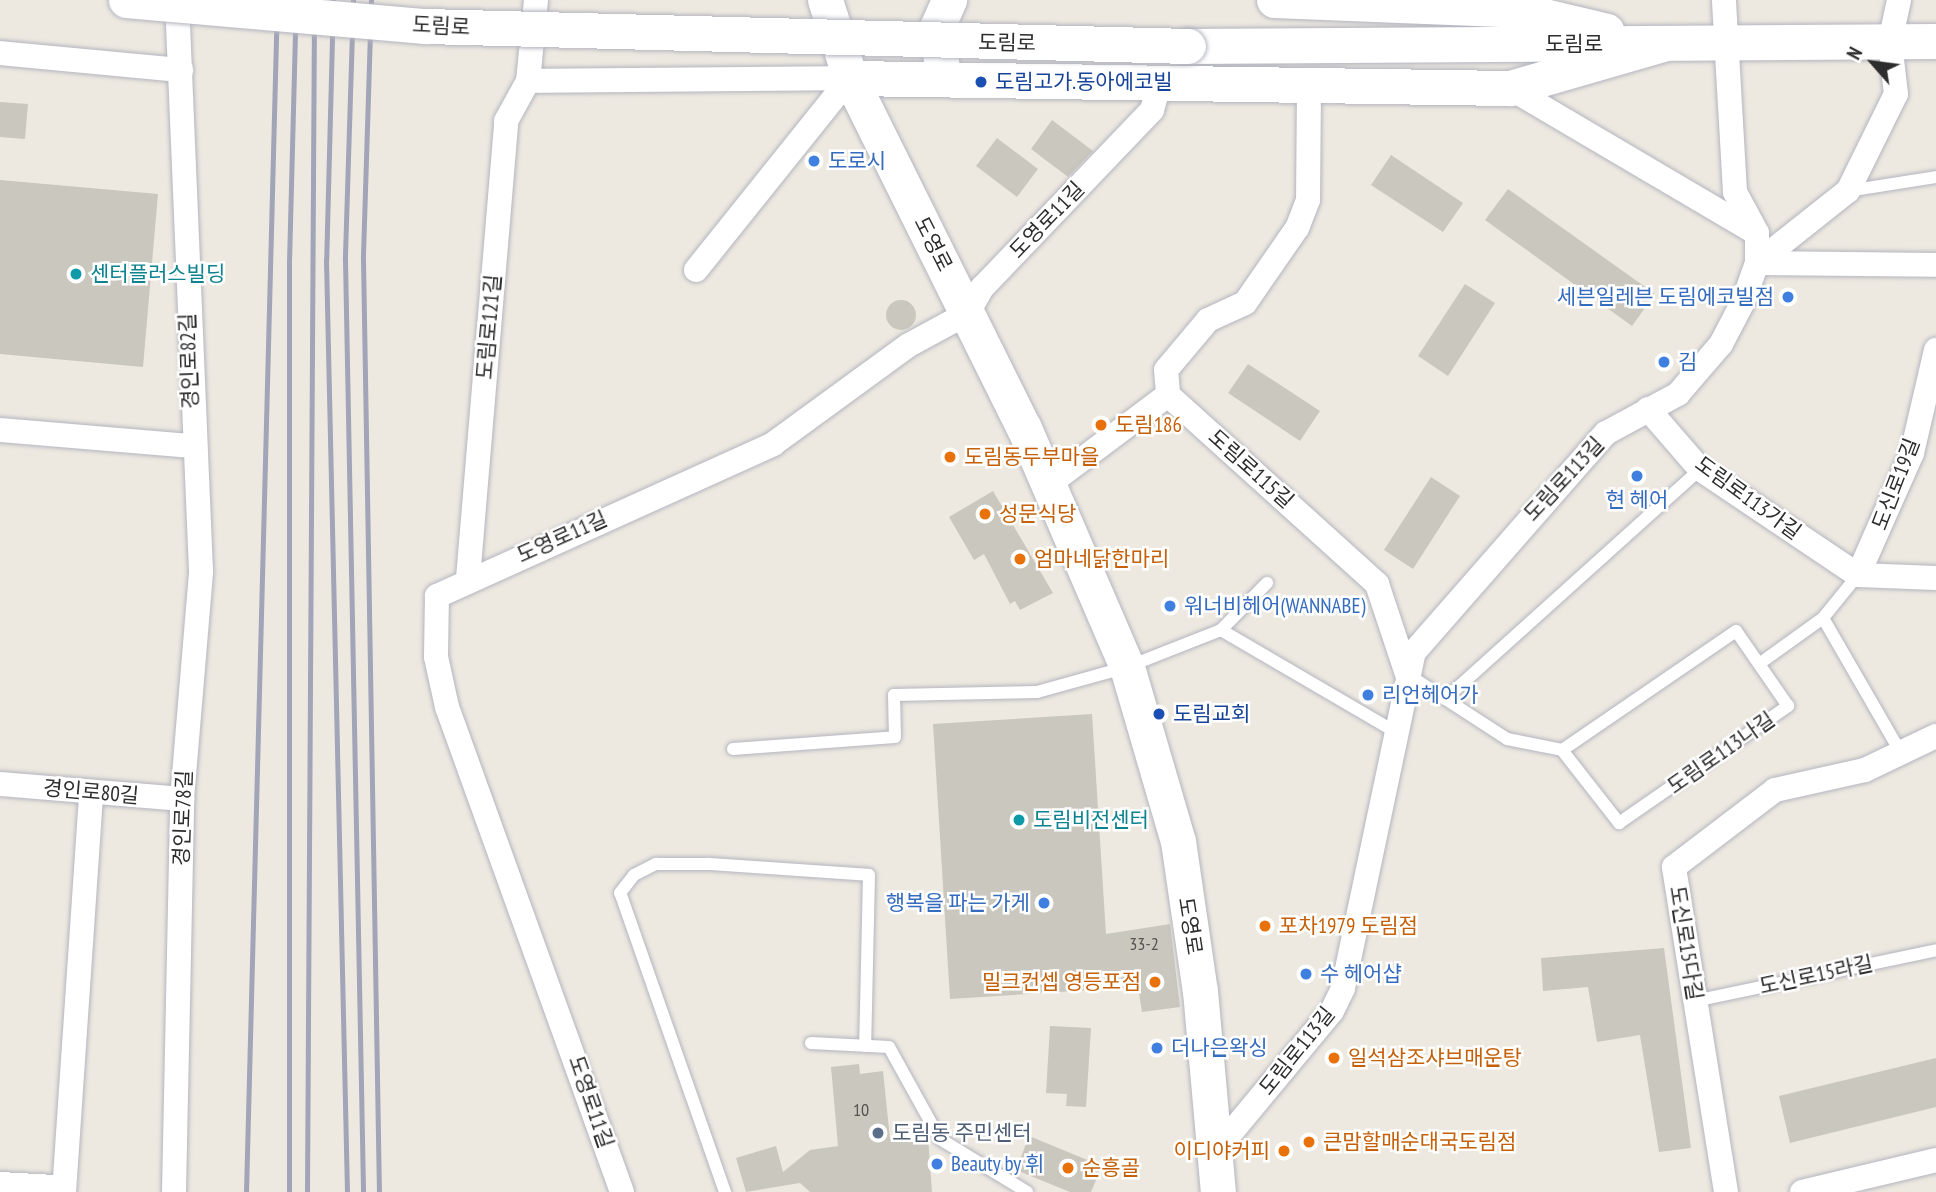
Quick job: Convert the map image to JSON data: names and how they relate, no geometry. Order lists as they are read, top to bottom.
{
  "streets": {
    "main road": ["도림로", "도영로"],
    "street": [
      "도영로11길",
      "도림로121길",
      "경인로82길",
      "도림로115길",
      "도림로113길",
      "도신로19길",
      "도림로113가길",
      "경인로80길",
      "경인로78길",
      "도신로15다길"
    ],
    "lane": ["도림로113나길", "도신로15라길"]
  },
  "crossings": [
    ["도림로", "도림로113길"],
    ["도영로11길", "도영로"],
    ["도영로11길", "도림로121길"],
    ["도영로", "도림로113길"],
    ["경인로82길", "경인로78길"],
    ["도림로115길", "도림로113길"],
    ["도림로113길", "도림로113가길"],
    ["도신로19길", "도림로113가길"],
    ["경인로80길", "경인로78길"],
    ["도신로15다길", "도신로15라길"]
  ],
  "places": [
    "도림고가.동아에코빌",
    "도로시",
    "센터플러스빌딩",
    "세븐일레븐 도림에코빌점",
    "김",
    "도림186",
    "도림동두부마을",
    "현 헤어",
    "성문식당",
    "엄마네닭한마리",
    "워너비헤어(WANNABE)",
    "리언헤어가",
    "도림교회",
    "도림비전센터",
    "행복을 파는 가게",
    "포차1979 도림점",
    "수 헤어샵",
    "밀크컨셉 영등포점",
    "더나은왁싱",
    "일석삼조샤브매운탕",
    "도림동 주민센터",
    "큰맘할매순대국도림점",
    "이디야커피",
    "Beauty by 휘",
    "순흥골"
  ],
  "house_numbers": ["33-2", "10"],
  "north": "top left"
}
